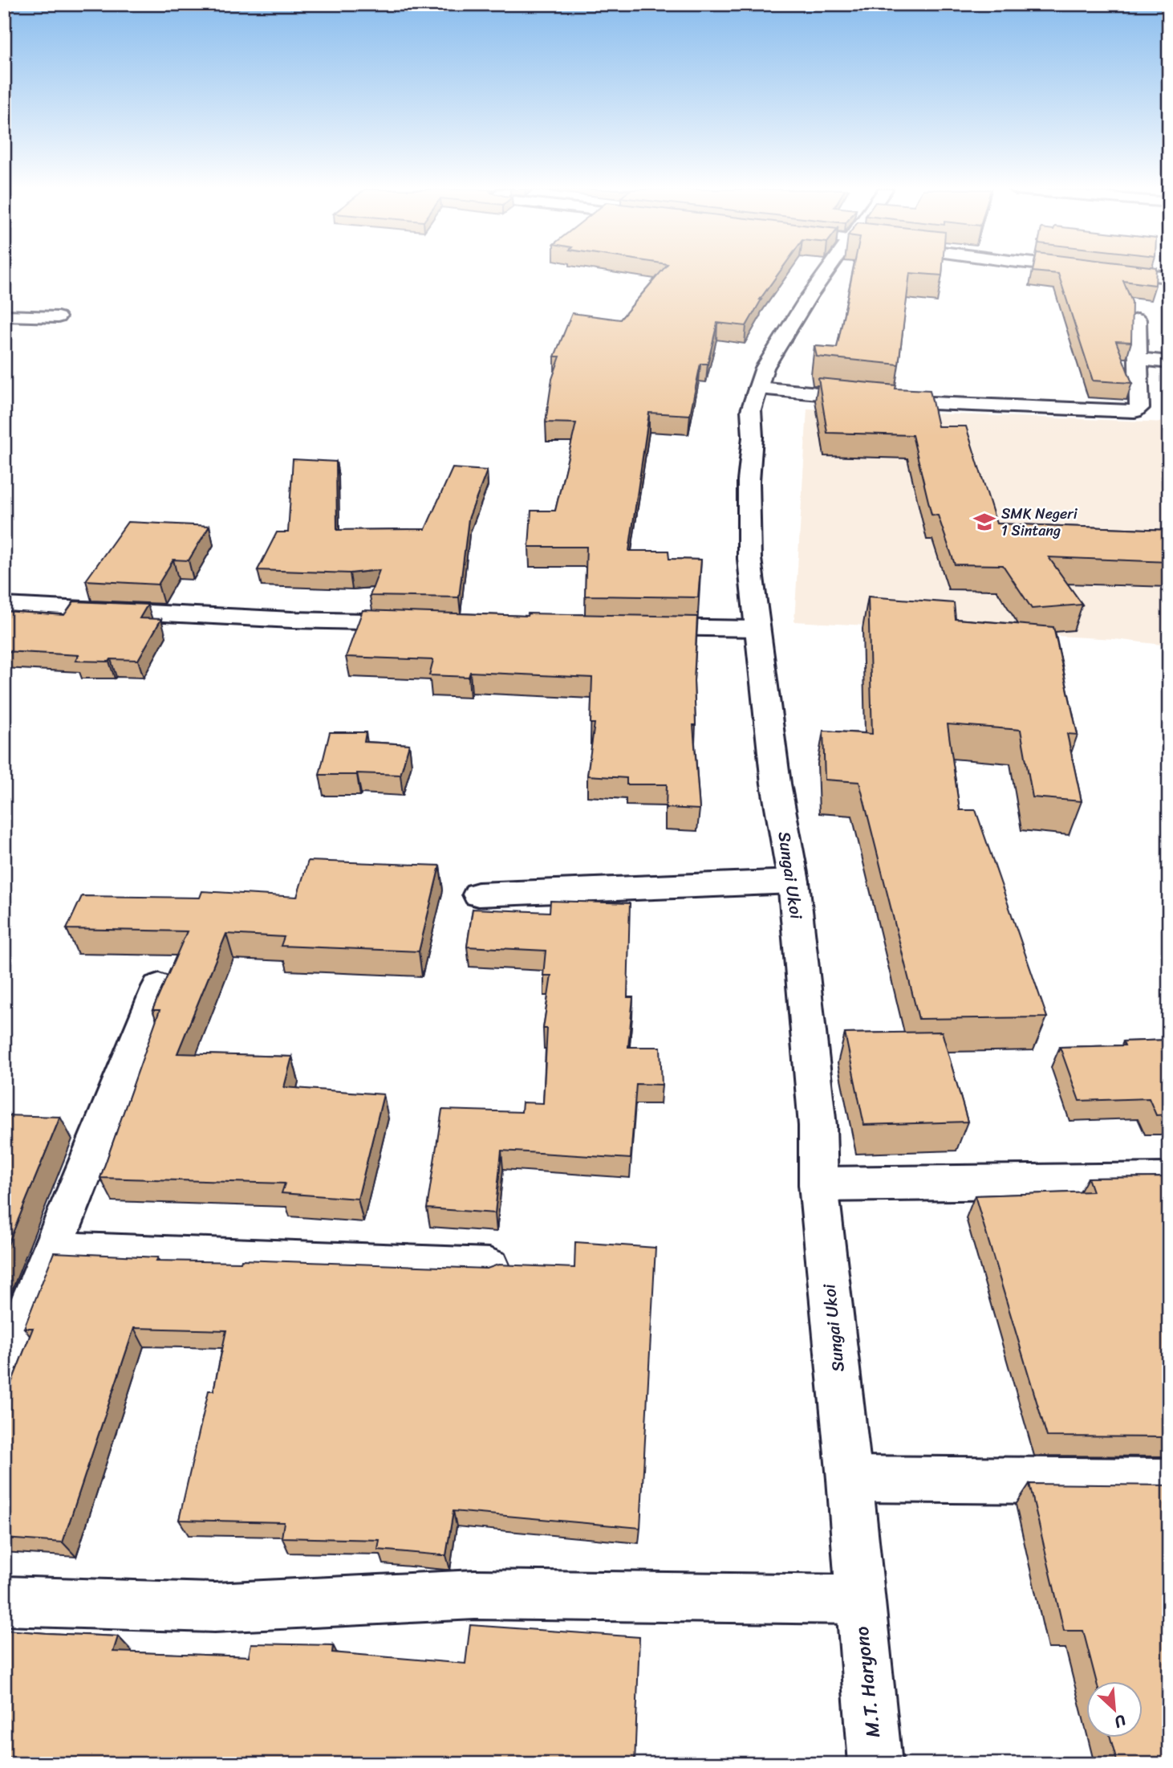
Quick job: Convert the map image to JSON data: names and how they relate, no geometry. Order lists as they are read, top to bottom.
{
  "streets": {
    "main road": ["Sungai Ukoi", "M.T. Haryono"]
  },
  "crossings": [
    ["Sungai Ukoi", "M.T. Haryono"]
  ],
  "places": {
    "school or university": ["SMK Negeri 1 Sintang"]
  },
  "north": "bottom right"
}
